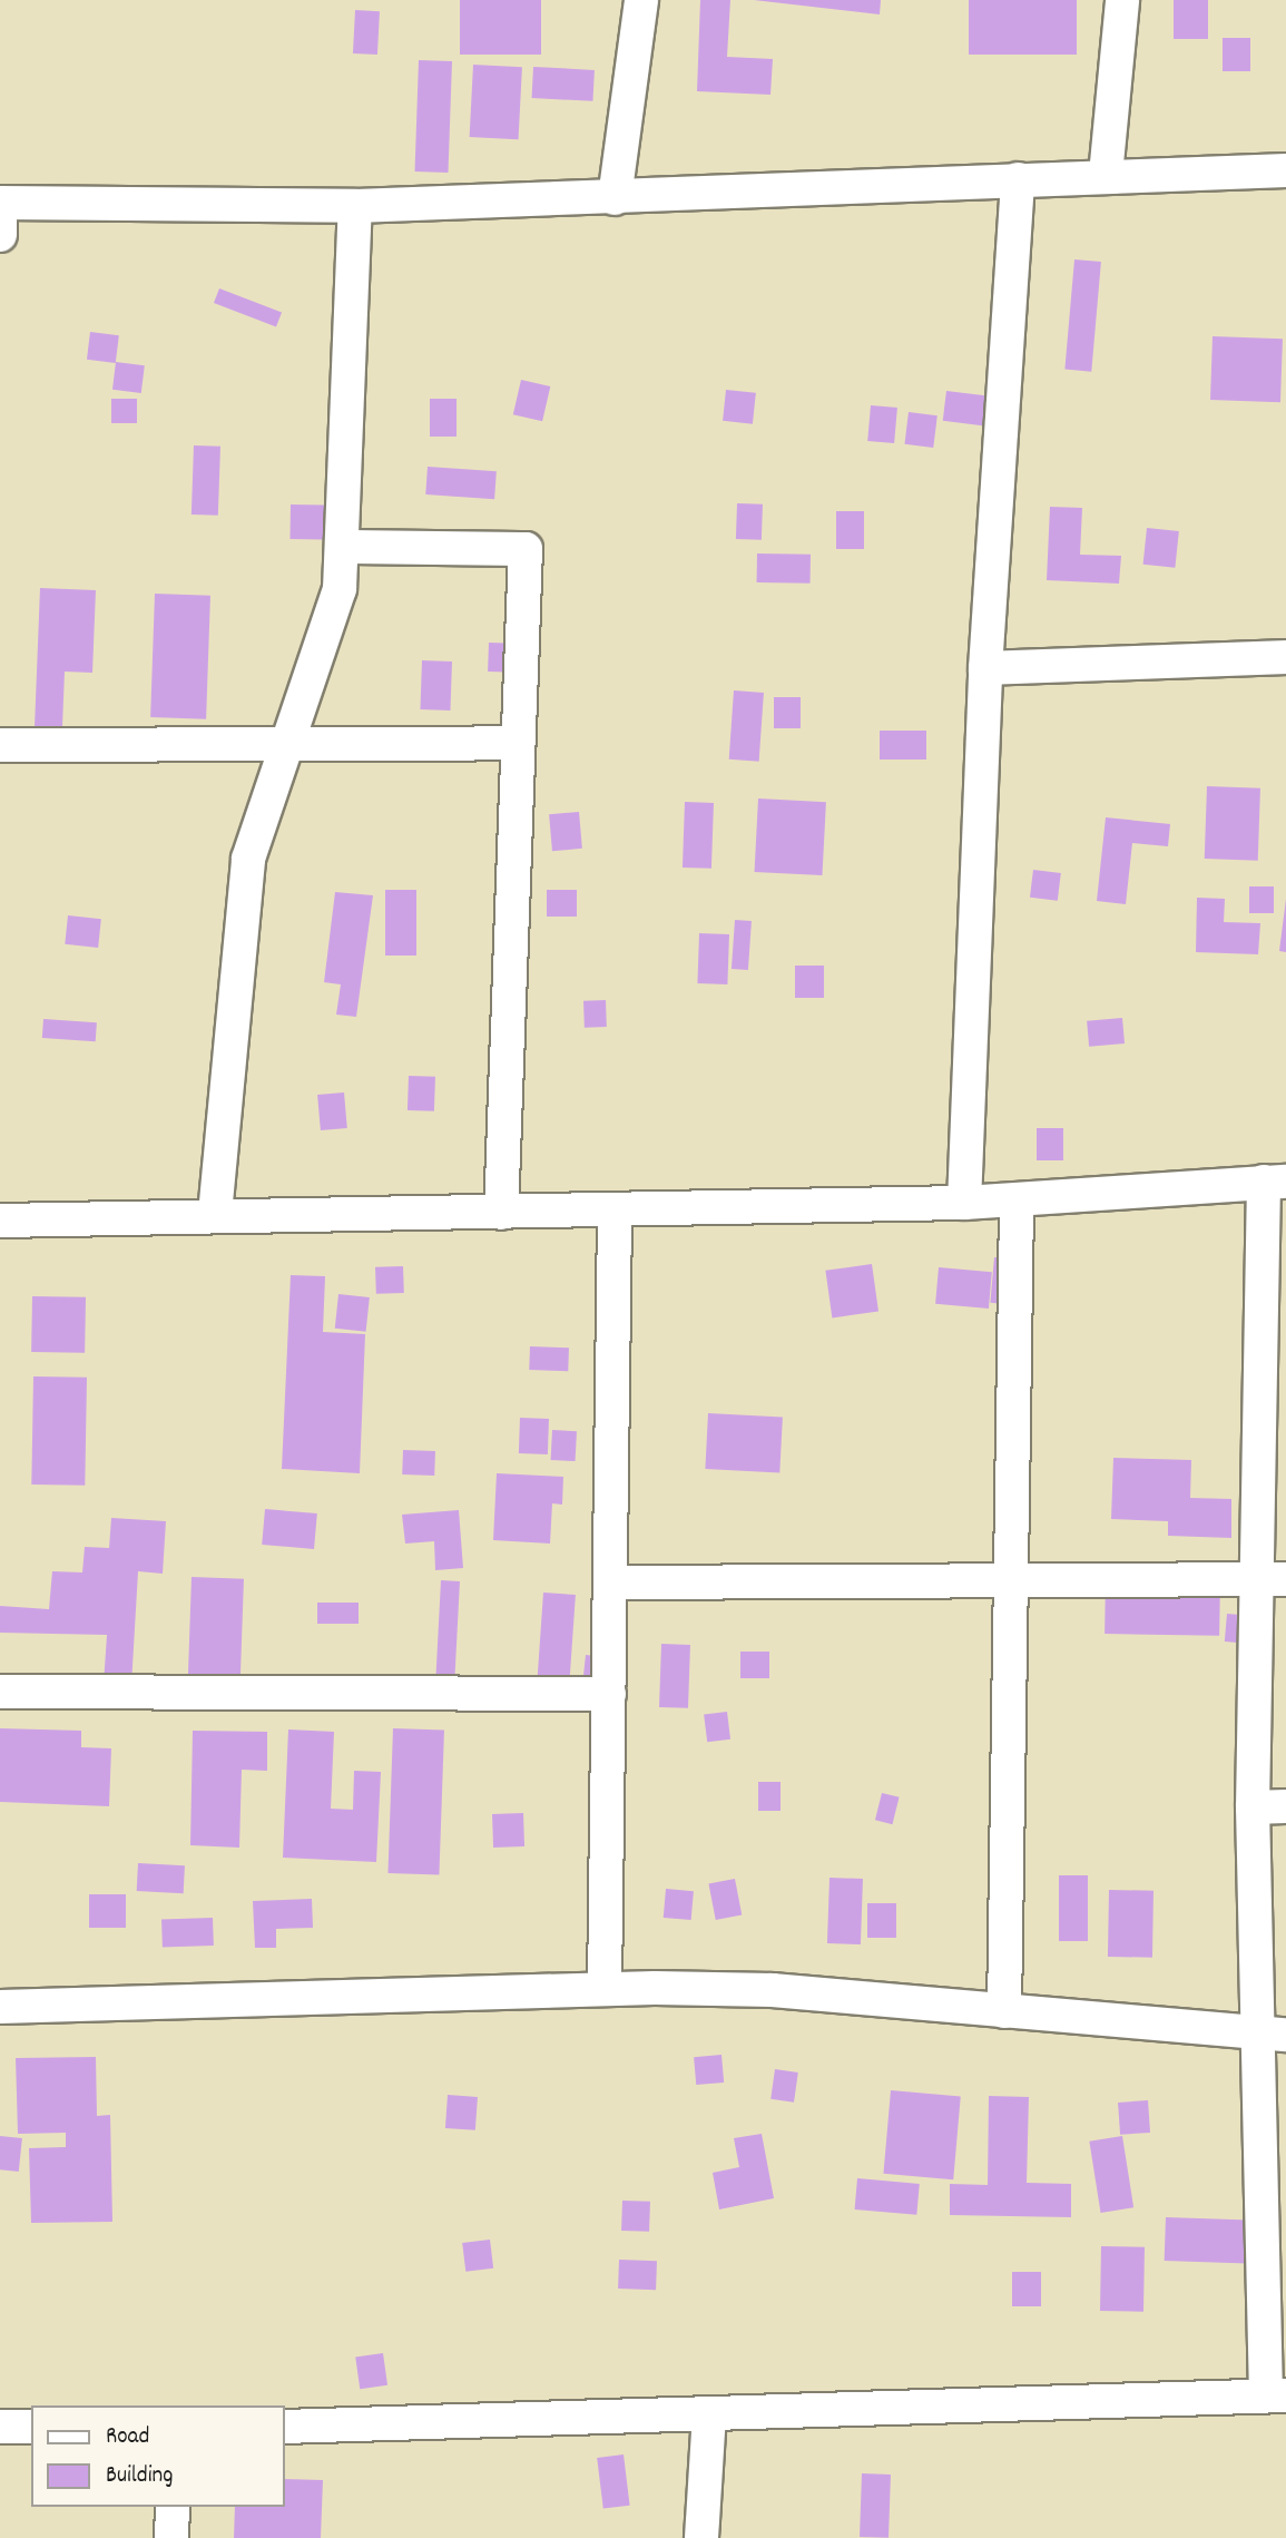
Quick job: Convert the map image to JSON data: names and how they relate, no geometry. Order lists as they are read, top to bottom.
{
  "legend": ["Road", "Building"]
}
